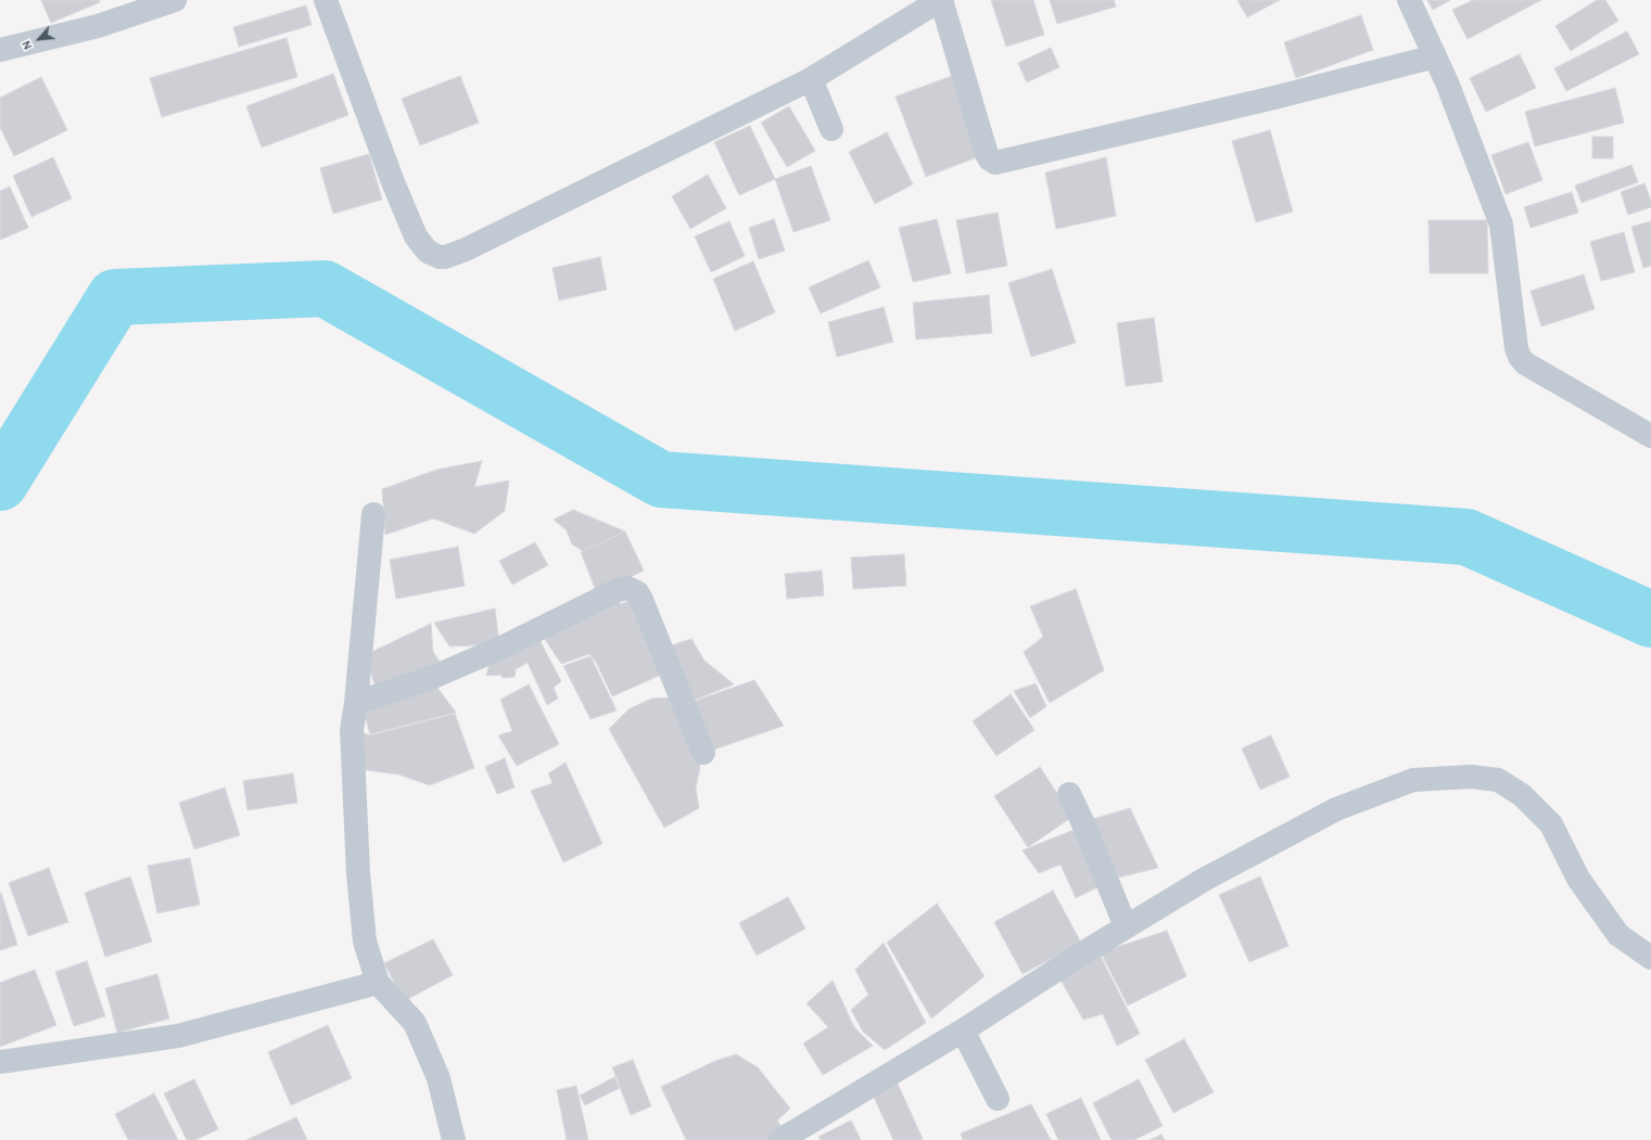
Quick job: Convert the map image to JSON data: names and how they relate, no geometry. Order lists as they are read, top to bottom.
{
  "north": "bottom left"
}
